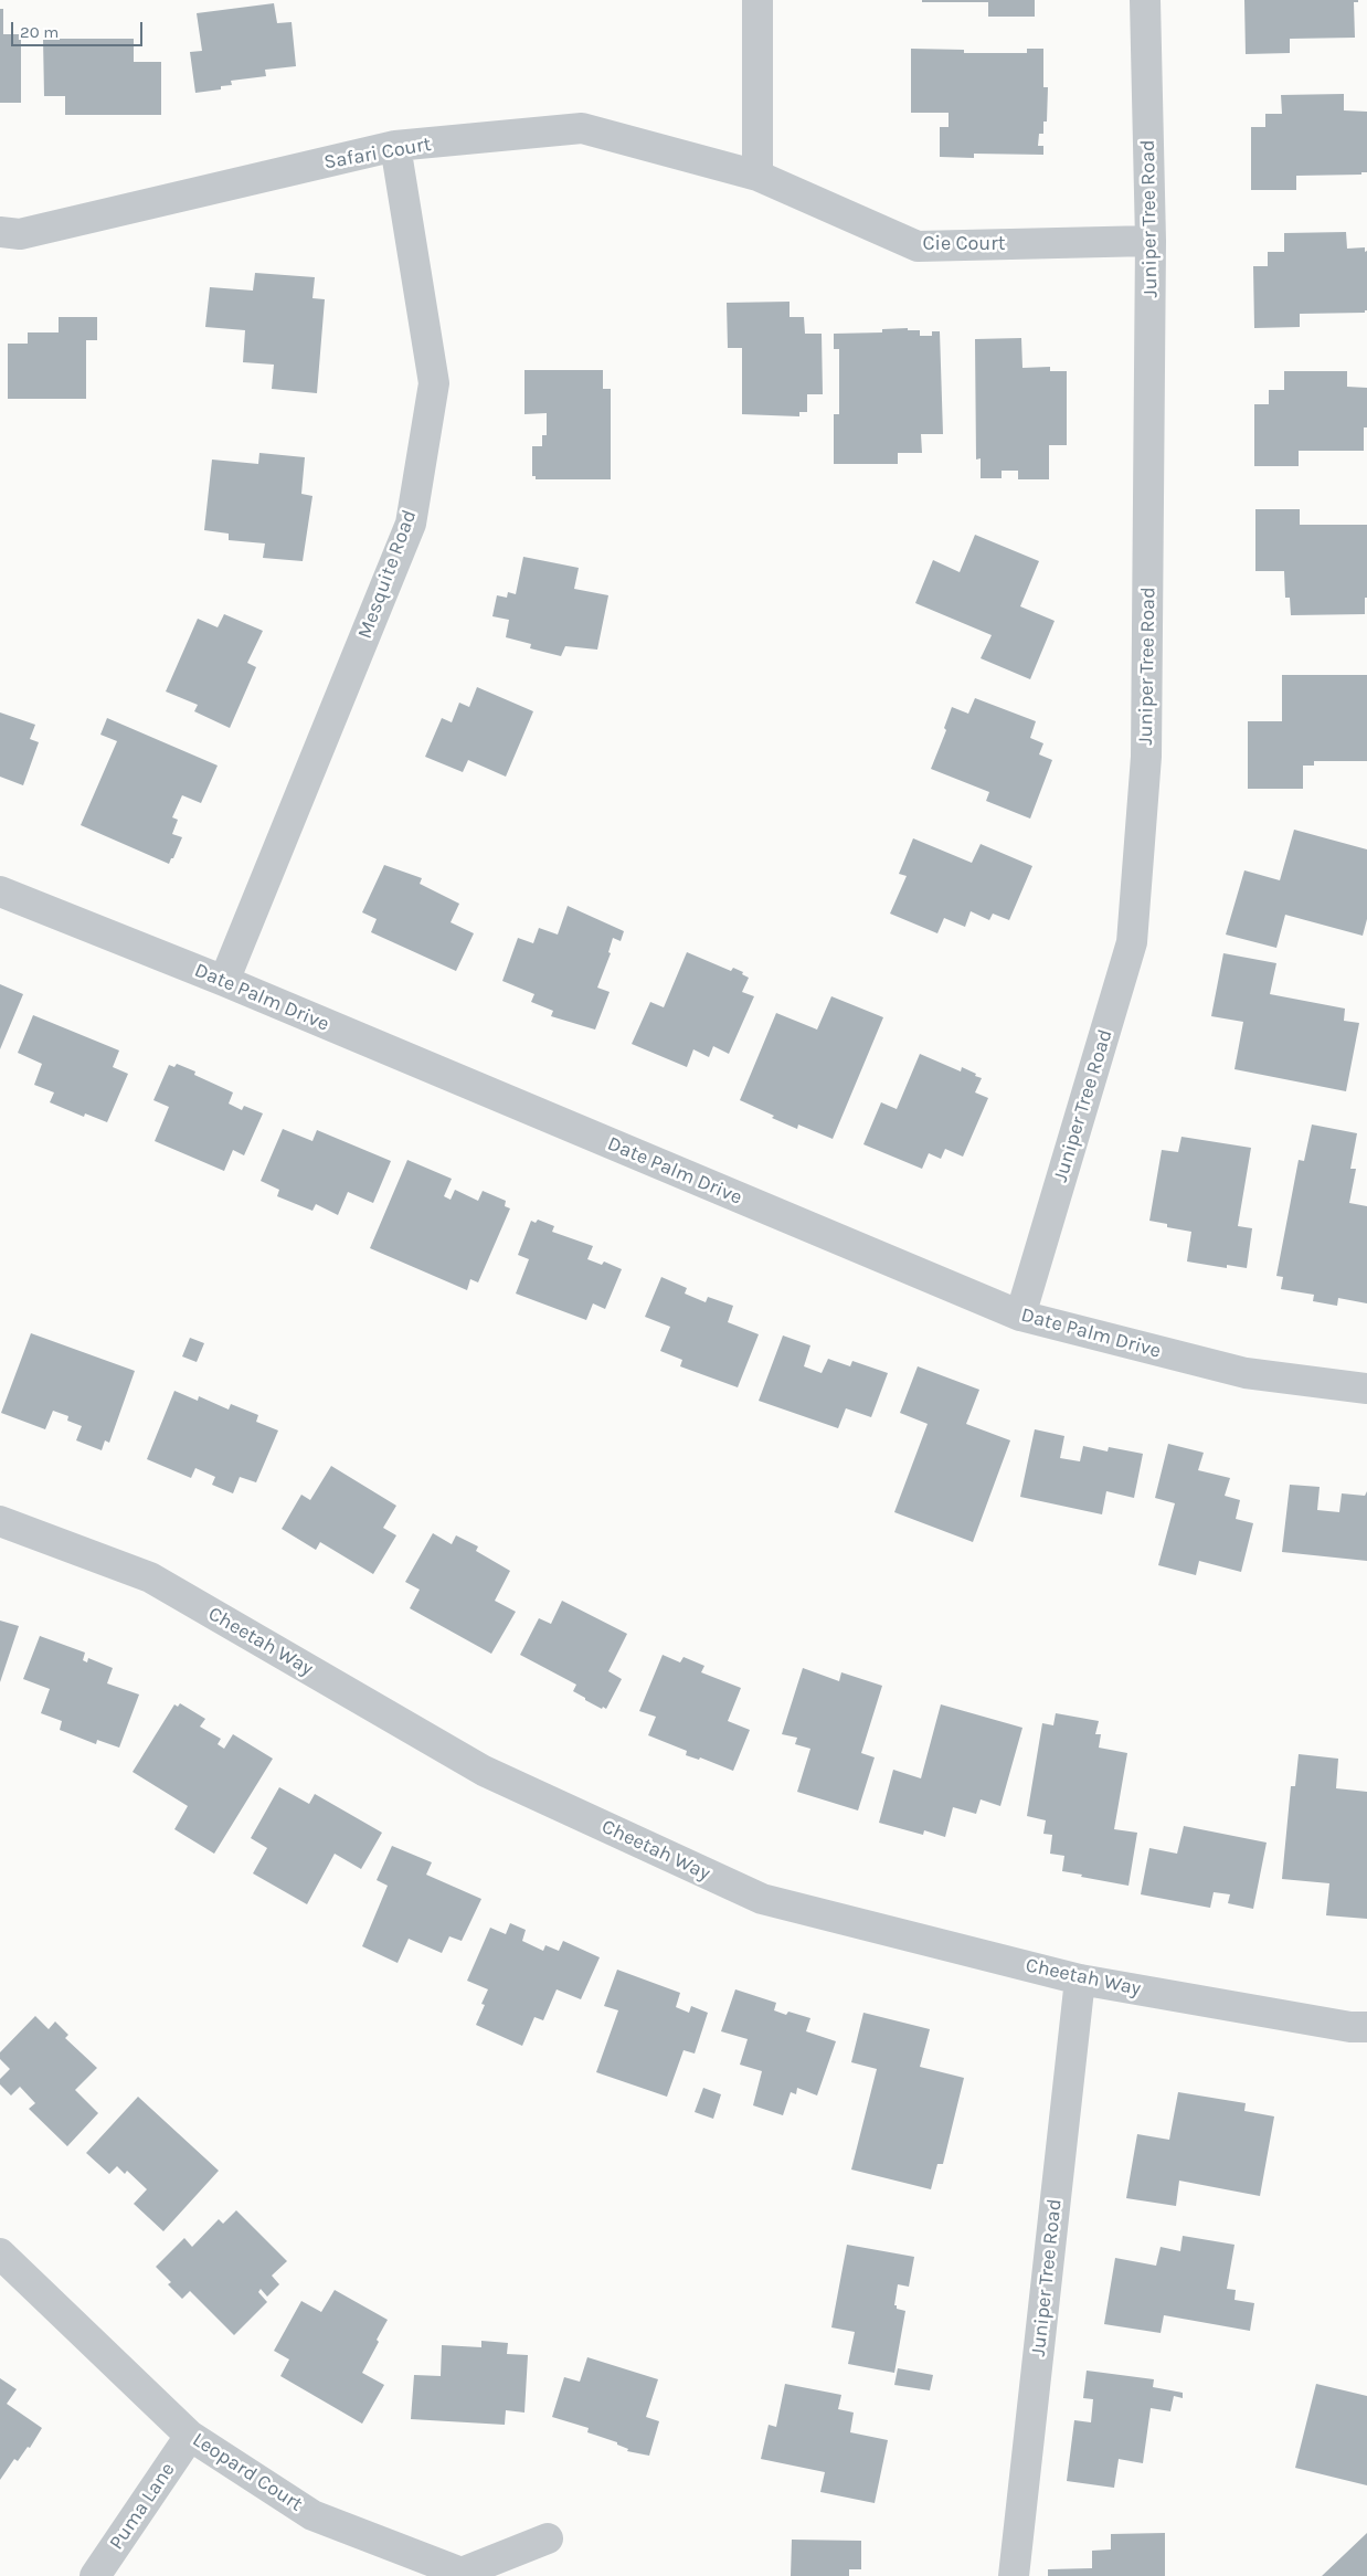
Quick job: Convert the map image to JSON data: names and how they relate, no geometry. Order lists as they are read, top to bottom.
{
  "streets": {
    "street": [
      "Safari Court",
      "Juniper Tree Road",
      "Cie Court",
      "Mesquite Road",
      "Date Palm Drive",
      "Cheetah Way",
      "Leopard Court",
      "Puma Lane"
    ]
  },
  "crossings": [
    ["Safari Court", "Cie Court"],
    ["Safari Court", "Mesquite Road"],
    ["Juniper Tree Road", "Cie Court"],
    ["Juniper Tree Road", "Date Palm Drive"],
    ["Juniper Tree Road", "Cheetah Way"],
    ["Mesquite Road", "Date Palm Drive"],
    ["Leopard Court", "Puma Lane"]
  ],
  "scale_bar": "20 m"
}
